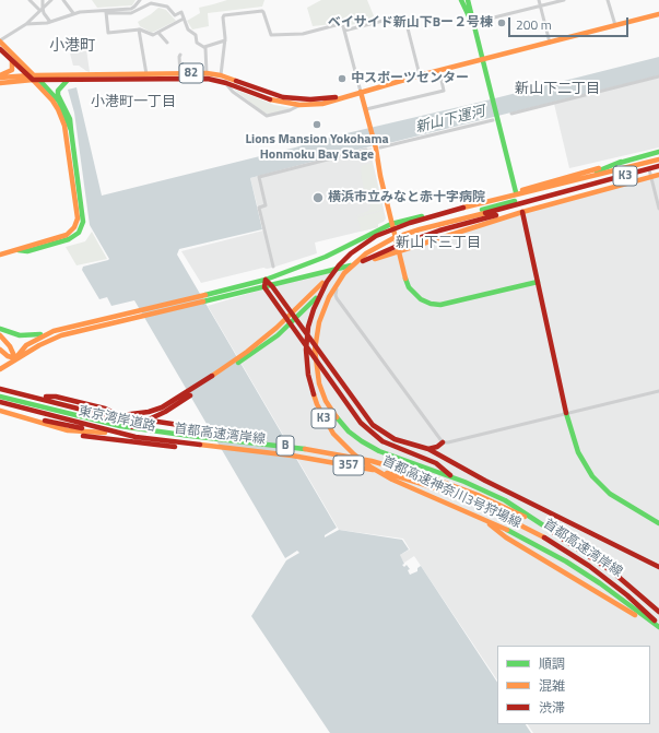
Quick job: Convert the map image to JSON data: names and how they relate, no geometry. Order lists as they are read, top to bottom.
{
  "streets": {
    "main road": [
      "82",
      "K3",
      "東京湾岸道路",
      "首都高速湾岸線",
      "B",
      "357",
      "首都高速神奈川3号狩場線"
    ]
  },
  "crossings": [
    ["K3", "首都高速神奈川3号狩場線"],
    ["東京湾岸道路", "首都高速湾岸線"],
    ["東京湾岸道路", "首都高速神奈川3号狩場線"],
    ["首都高速湾岸線", "B"],
    ["首都高速湾岸線", "首都高速神奈川3号狩場線"]
  ],
  "districts": [
    "小港町",
    "新山下二丁目",
    "小港町一丁目",
    "新山下三丁目"
  ],
  "water": ["新山下運河"],
  "places": [
    "ベイサイド新山下Bー２号棟",
    "中スポーツセンター",
    "Lions Mansion Yokohama Honmoku Bay Stage",
    "横浜市立みなと赤十字病院"
  ],
  "legend": ["順調", "混雑", "渋滞"],
  "scale_bar": "200 m"
}
